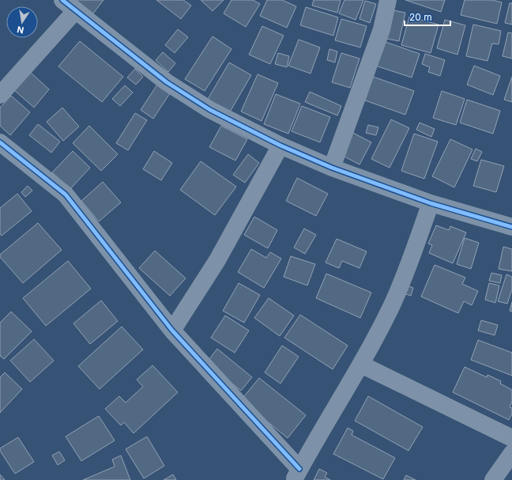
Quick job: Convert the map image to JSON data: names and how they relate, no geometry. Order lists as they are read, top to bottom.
{
  "scale_bar": "20 m",
  "north": "bottom"
}
